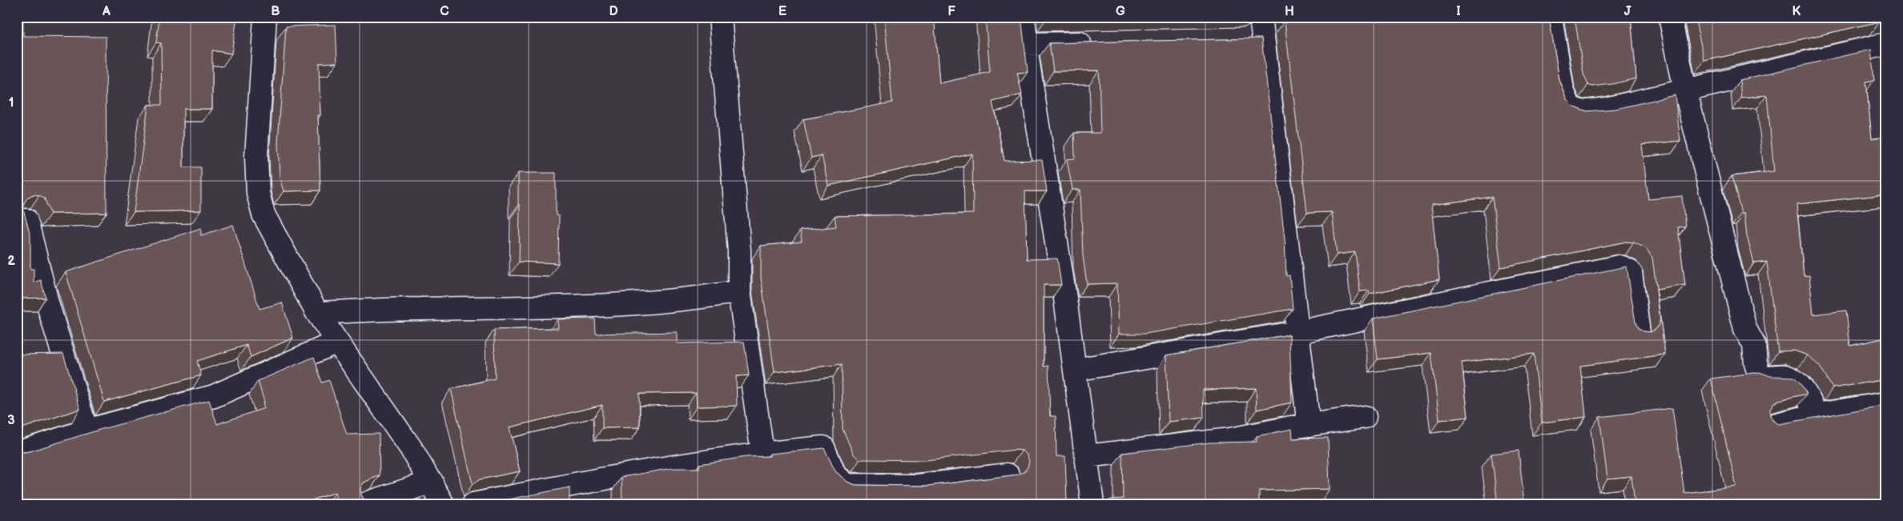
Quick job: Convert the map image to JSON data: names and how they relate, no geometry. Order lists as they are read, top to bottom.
{
  "grid": {
    "columns": [
      "A",
      "B",
      "C",
      "D",
      "E",
      "F",
      "G",
      "H",
      "I",
      "J",
      "K"
    ],
    "rows": ["1", "2", "3"]
  }
}
